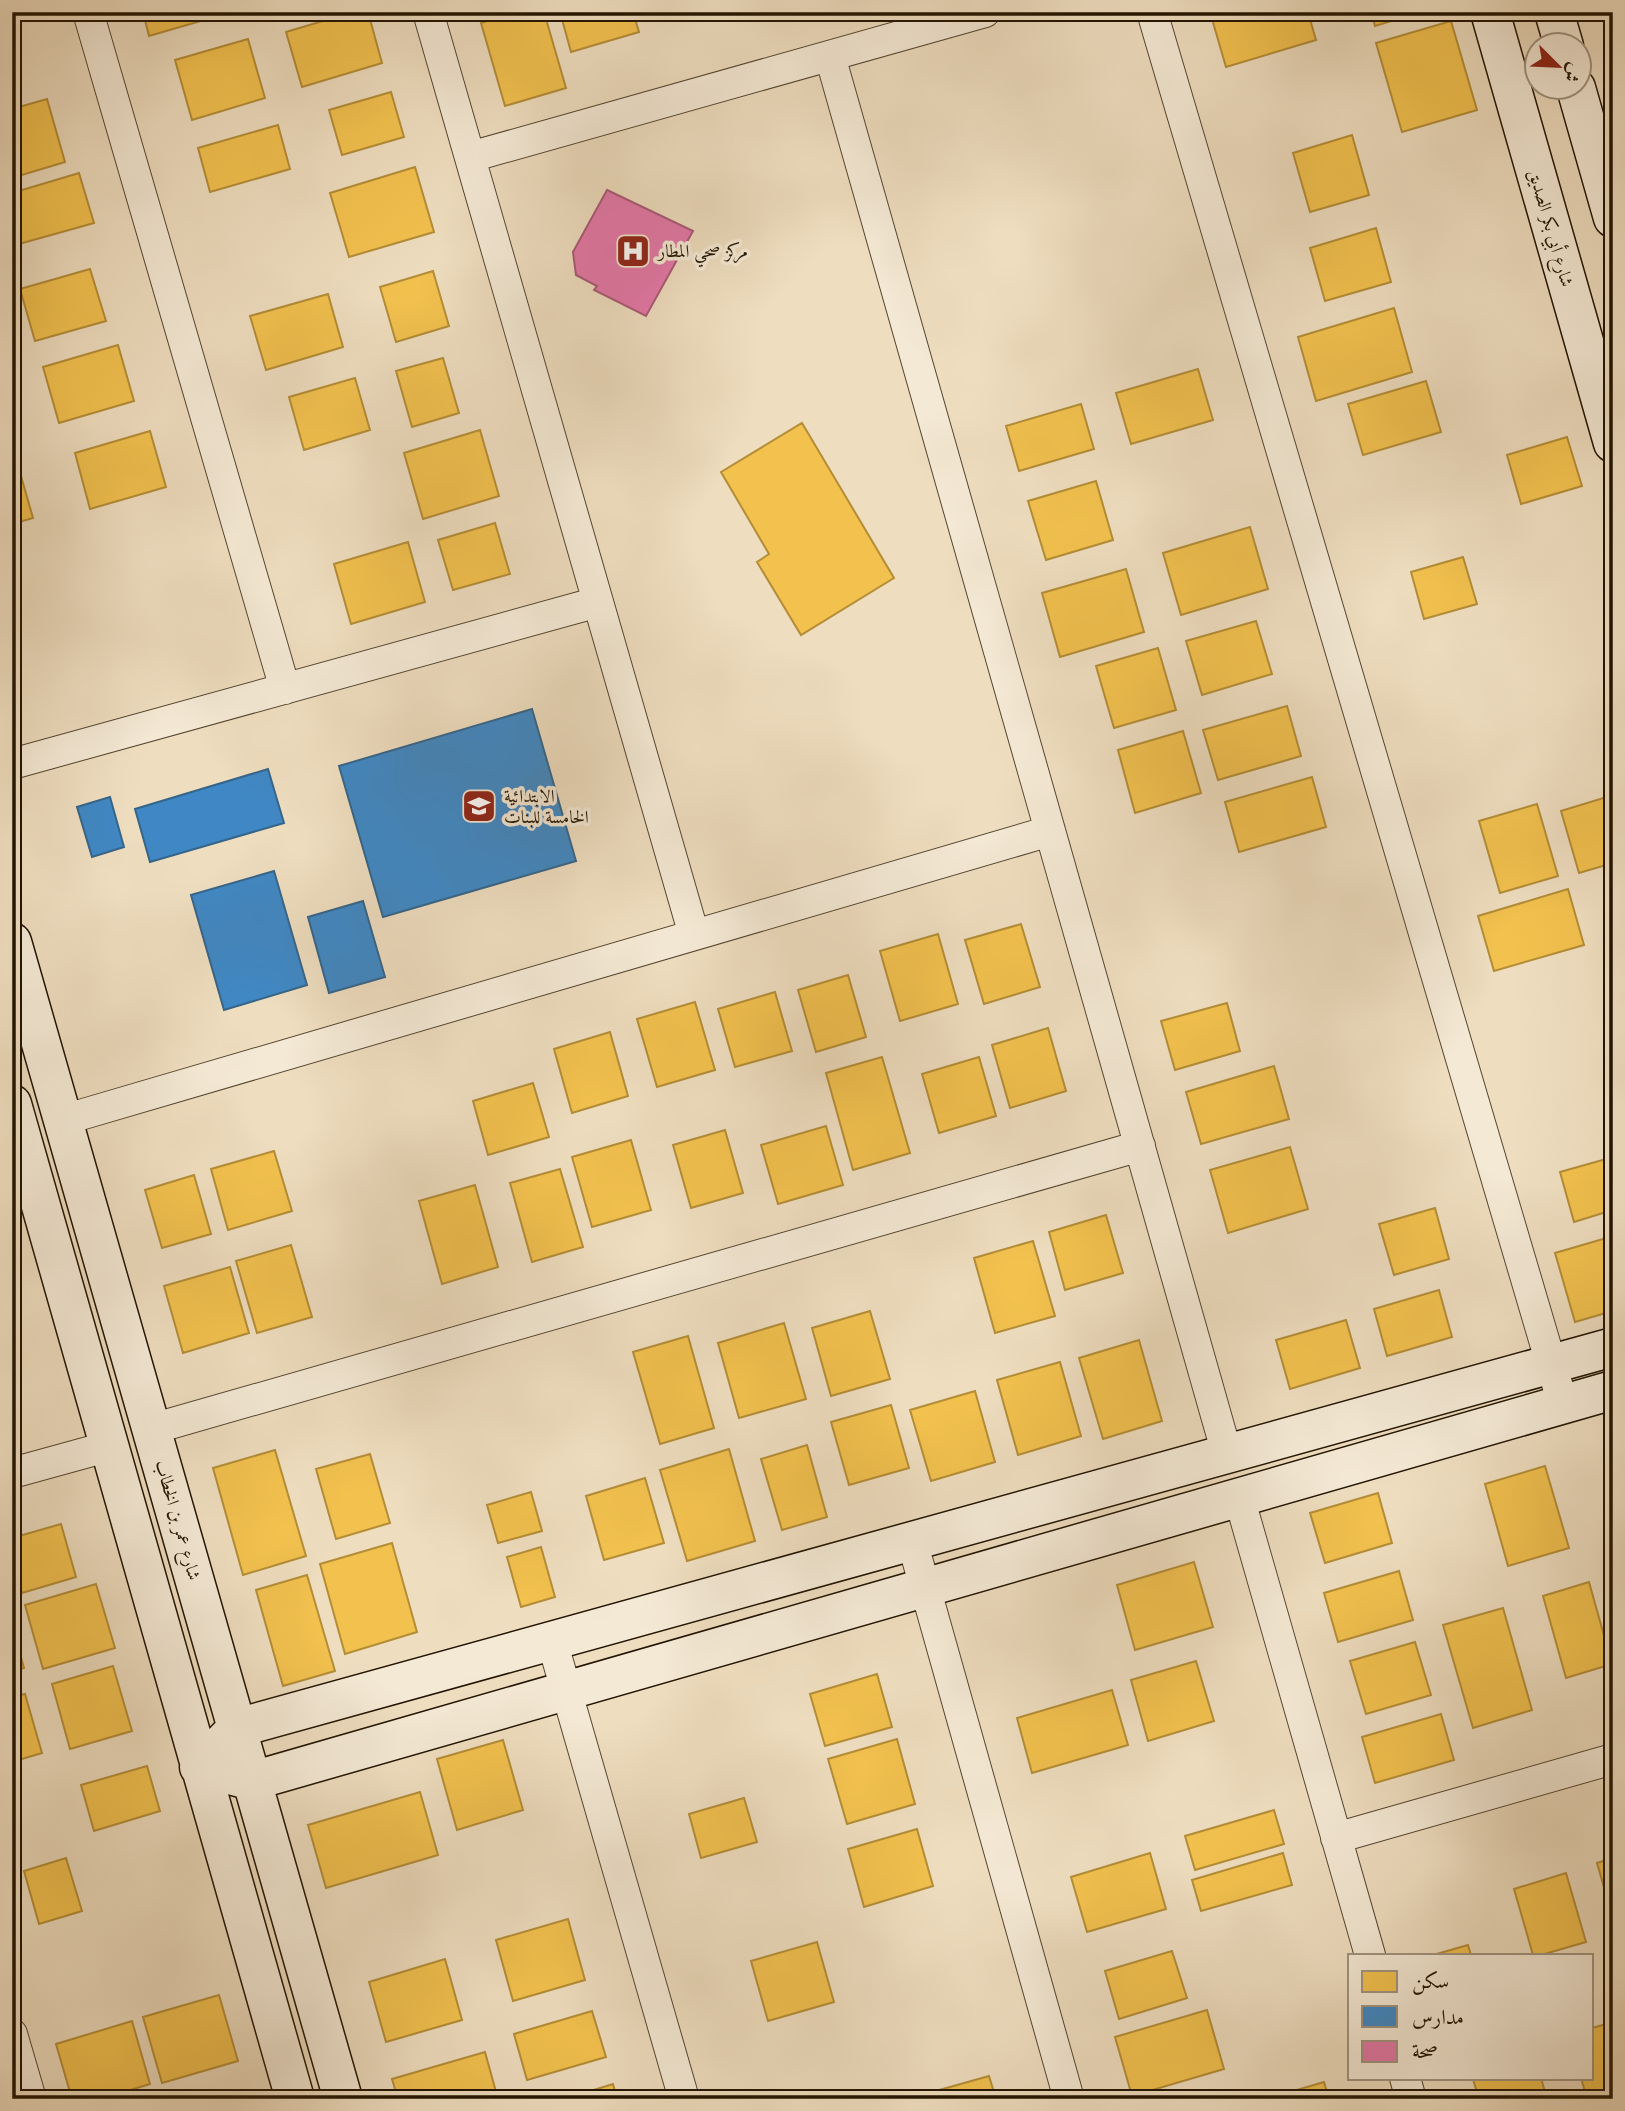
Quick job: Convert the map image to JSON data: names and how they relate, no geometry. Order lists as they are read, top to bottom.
{
  "streets": {
    "street": ["شارع أبي بكر الصديق", "شارع عمر بن الخطاب"]
  },
  "places": {
    "hospital": ["مركز صحي المطار"],
    "school or university": ["الابتدائية الخامسة للبنات"]
  },
  "legend": ["سكن", "مدارس", "صحة"],
  "north": "bottom right"
}
